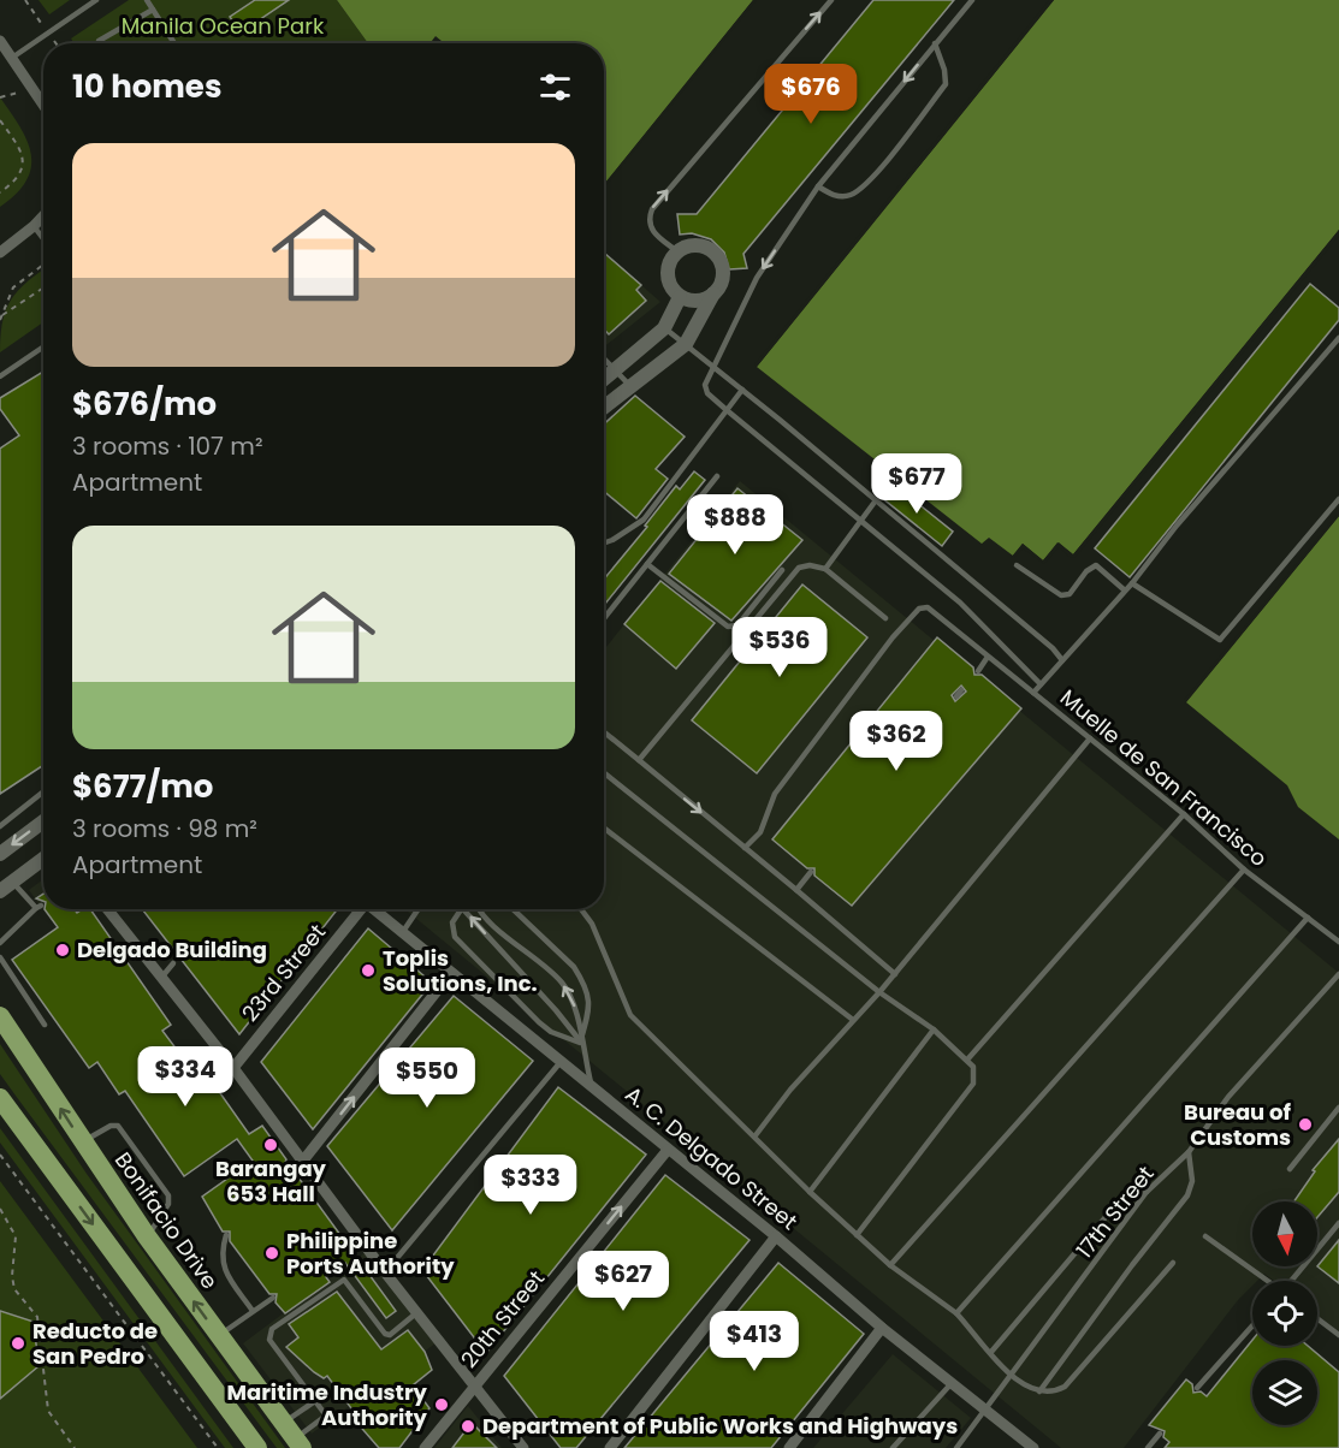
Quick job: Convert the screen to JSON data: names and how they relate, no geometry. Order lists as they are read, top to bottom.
{
  "streets": {
    "highway": ["Bonifacio Drive"],
    "street": ["23rd Street", "A. C. Delgado Street", "20th Street"],
    "lane": ["Muelle de San Francisco", "17th Street"]
  },
  "crossings": [
    ["A. C. Delgado Street", "17th Street"],
    ["A. C. Delgado Street", "20th Street"]
  ],
  "one_way": ["20th Street"],
  "parks": ["Manila Ocean Park"],
  "places": [
    "Delgado Building",
    "Toplis Solutions, Inc.",
    "Bureau of Customs",
    "Barangay 653 Hall",
    "Philippine Ports Authority",
    "Reducto de San Pedro",
    "Maritime Industry Authority",
    "Department of Public Works and Highways"
  ],
  "north": "bottom",
  "page": {
    "heading": "10 homes",
    "price": [
      "$676",
      "$677",
      "$888",
      "$536",
      "$362",
      "$334",
      "$550",
      "$333",
      "$627",
      "$413"
    ],
    "list": [
      {
        "name": "$676/mo",
        "note": "3 rooms · 107 m² · Apartment"
      },
      {
        "name": "$677/mo",
        "note": "3 rooms · 98 m² · Apartment"
      }
    ]
  }
}
